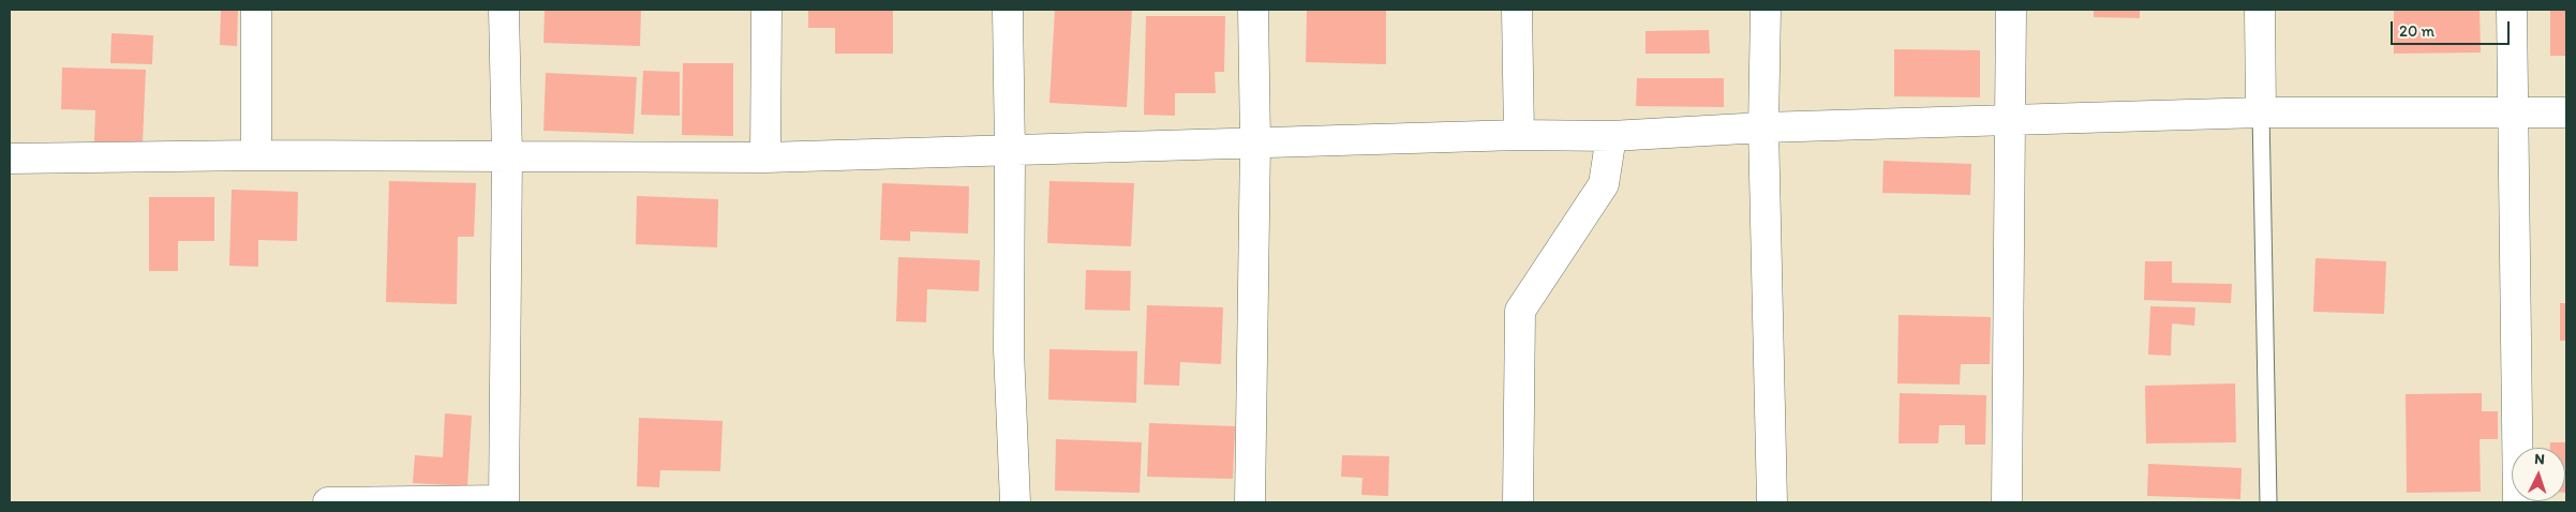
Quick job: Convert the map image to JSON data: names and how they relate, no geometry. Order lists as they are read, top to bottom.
{
  "scale_bar": "20 m",
  "north": "top"
}
